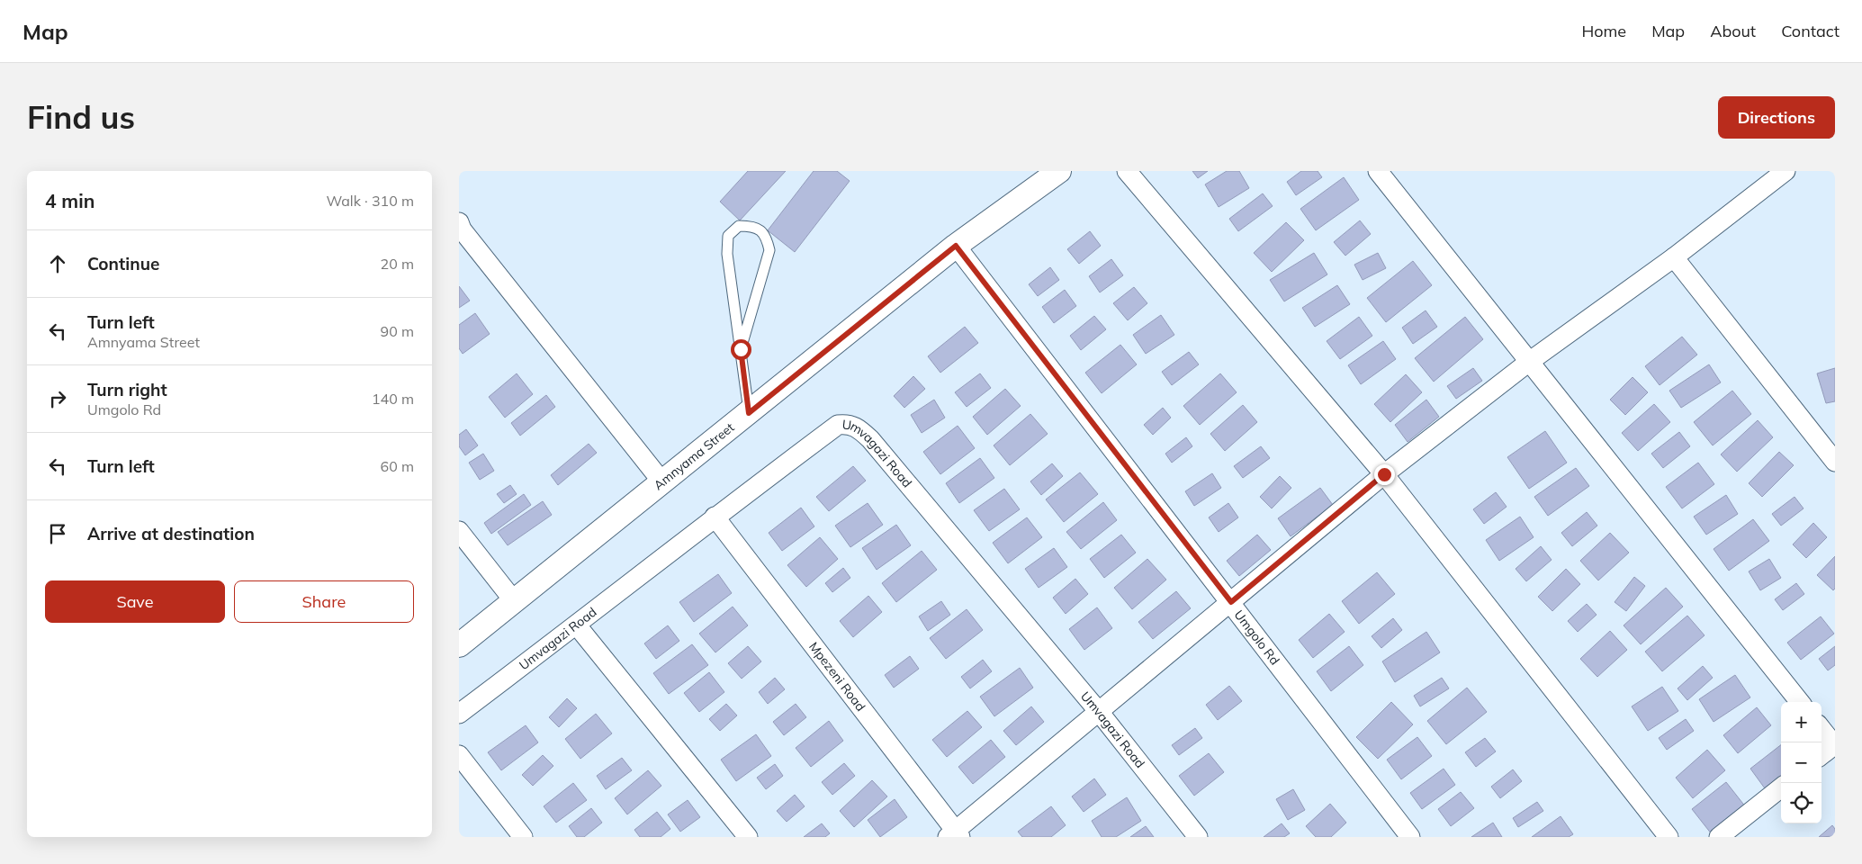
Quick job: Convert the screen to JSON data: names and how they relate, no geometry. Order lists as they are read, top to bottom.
{
  "streets": {
    "street": [
      "Amnyama Street",
      "Umvagazi Road",
      "Umgolo Rd",
      "Mpezeni Road"
    ]
  },
  "crossings": [
    ["Amnyama Street", "Umgolo Rd"],
    ["Umvagazi Road", "Mpezeni Road"]
  ],
  "page": {
    "header": "Map",
    "nav": [
      "Home",
      "Map",
      "About",
      "Contact"
    ],
    "buttons": [
      "Directions",
      ["Save", "Share"]
    ],
    "title": "Find us",
    "heading": ["4 min", "Walk · 310 m"],
    "list": [
      ["Continue", "20 m"],
      ["Turn left", "Amnyama Street", "90 m"],
      ["Turn right", "Umgolo Rd", "140 m"],
      ["Turn left", "60 m"],
      "Arrive at destination"
    ],
    "map_buttons": ["+", "−"]
  }
}
